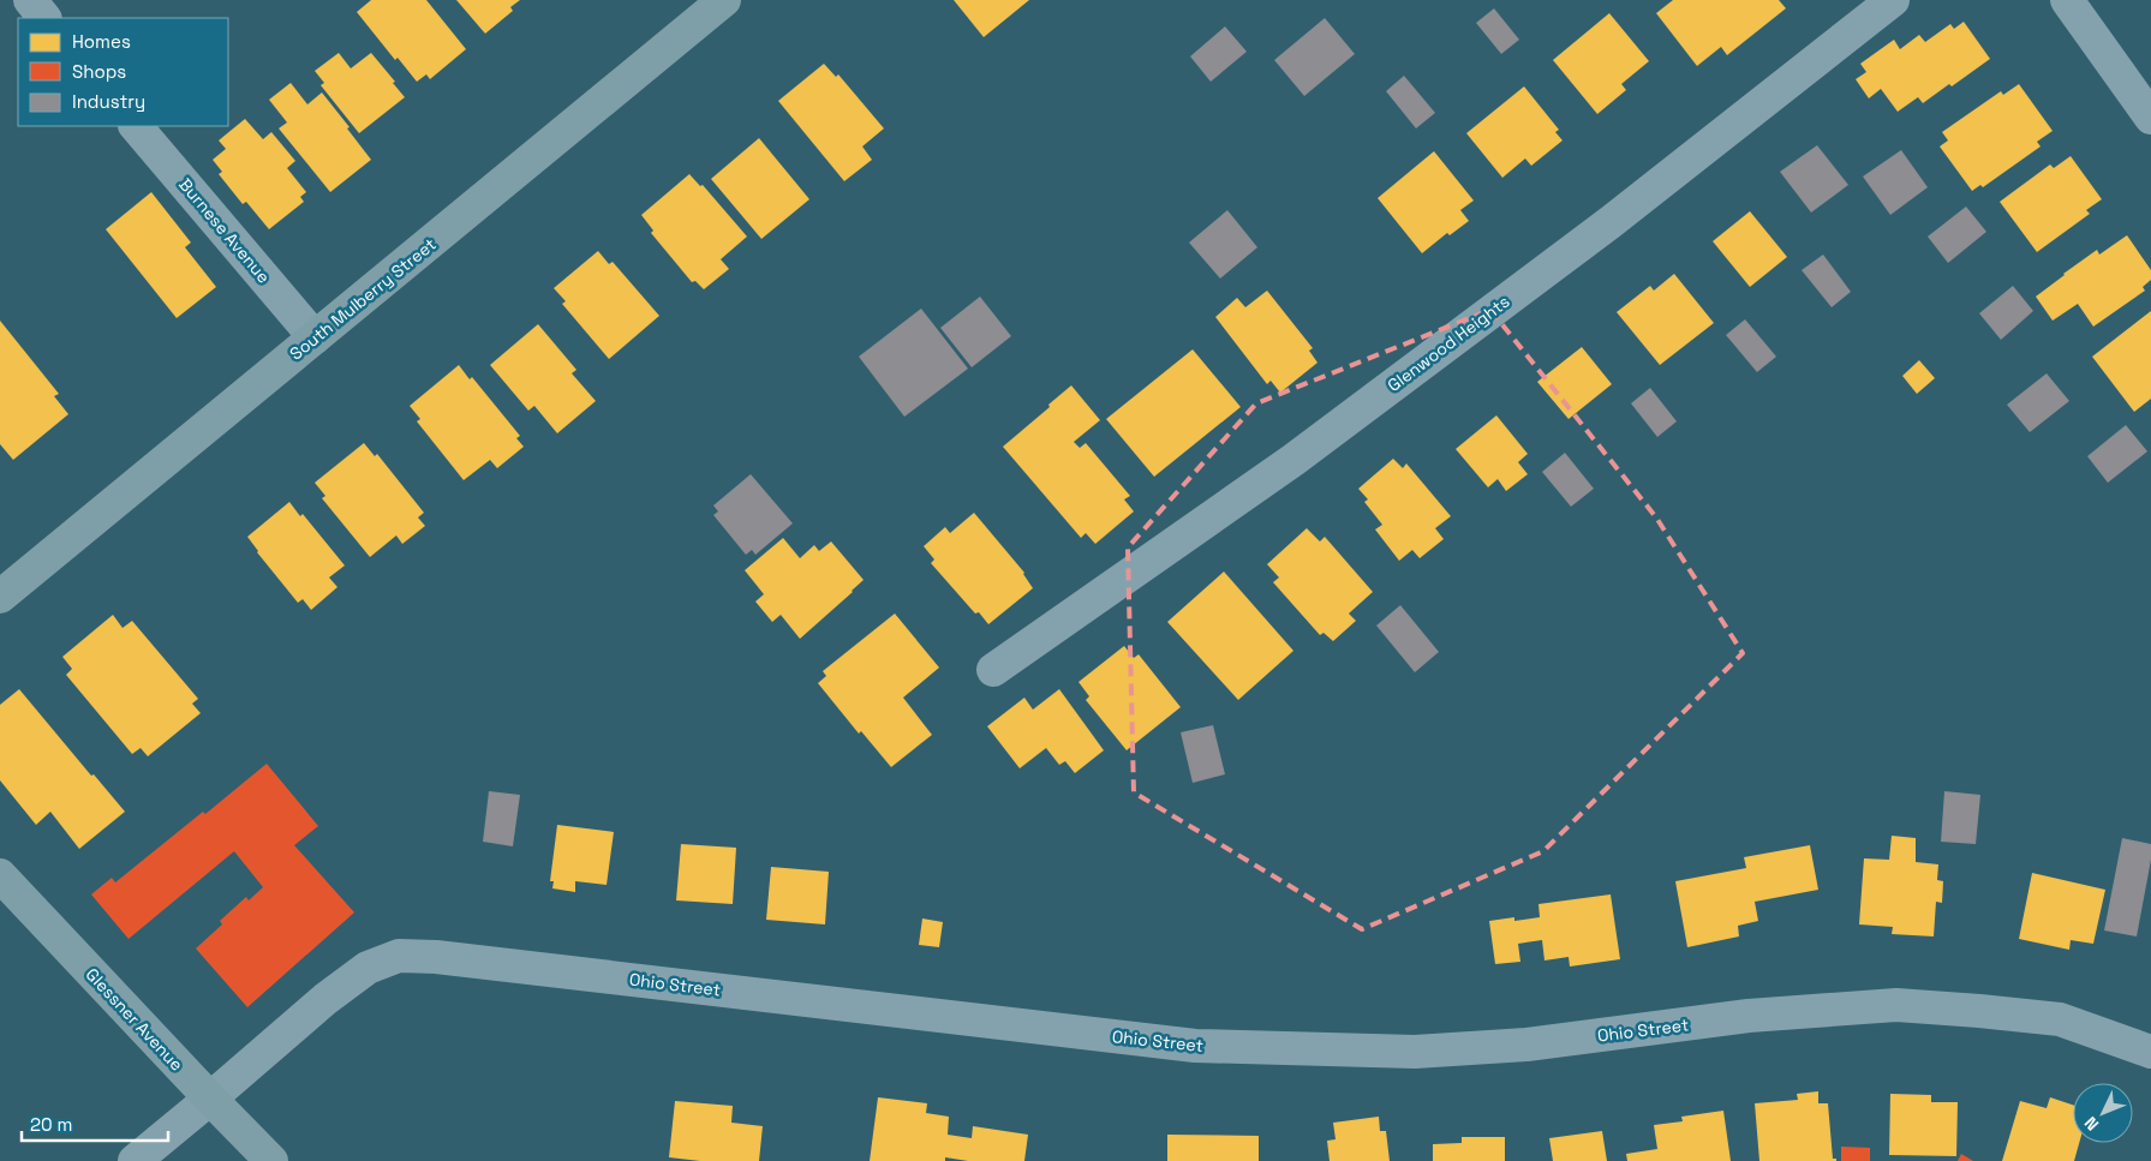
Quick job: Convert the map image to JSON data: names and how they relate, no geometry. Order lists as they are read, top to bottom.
{
  "streets": {
    "street": [
      "Burnese Avenue",
      "South Mulberry Street",
      "Glenwood Heights",
      "Ohio Street",
      "Glessner Avenue"
    ]
  },
  "crossings": [
    ["Burnese Avenue", "South Mulberry Street"],
    ["Ohio Street", "Glessner Avenue"]
  ],
  "legend": ["Homes", "Shops", "Industry"],
  "scale_bar": "20 m",
  "north": "bottom left"
}
